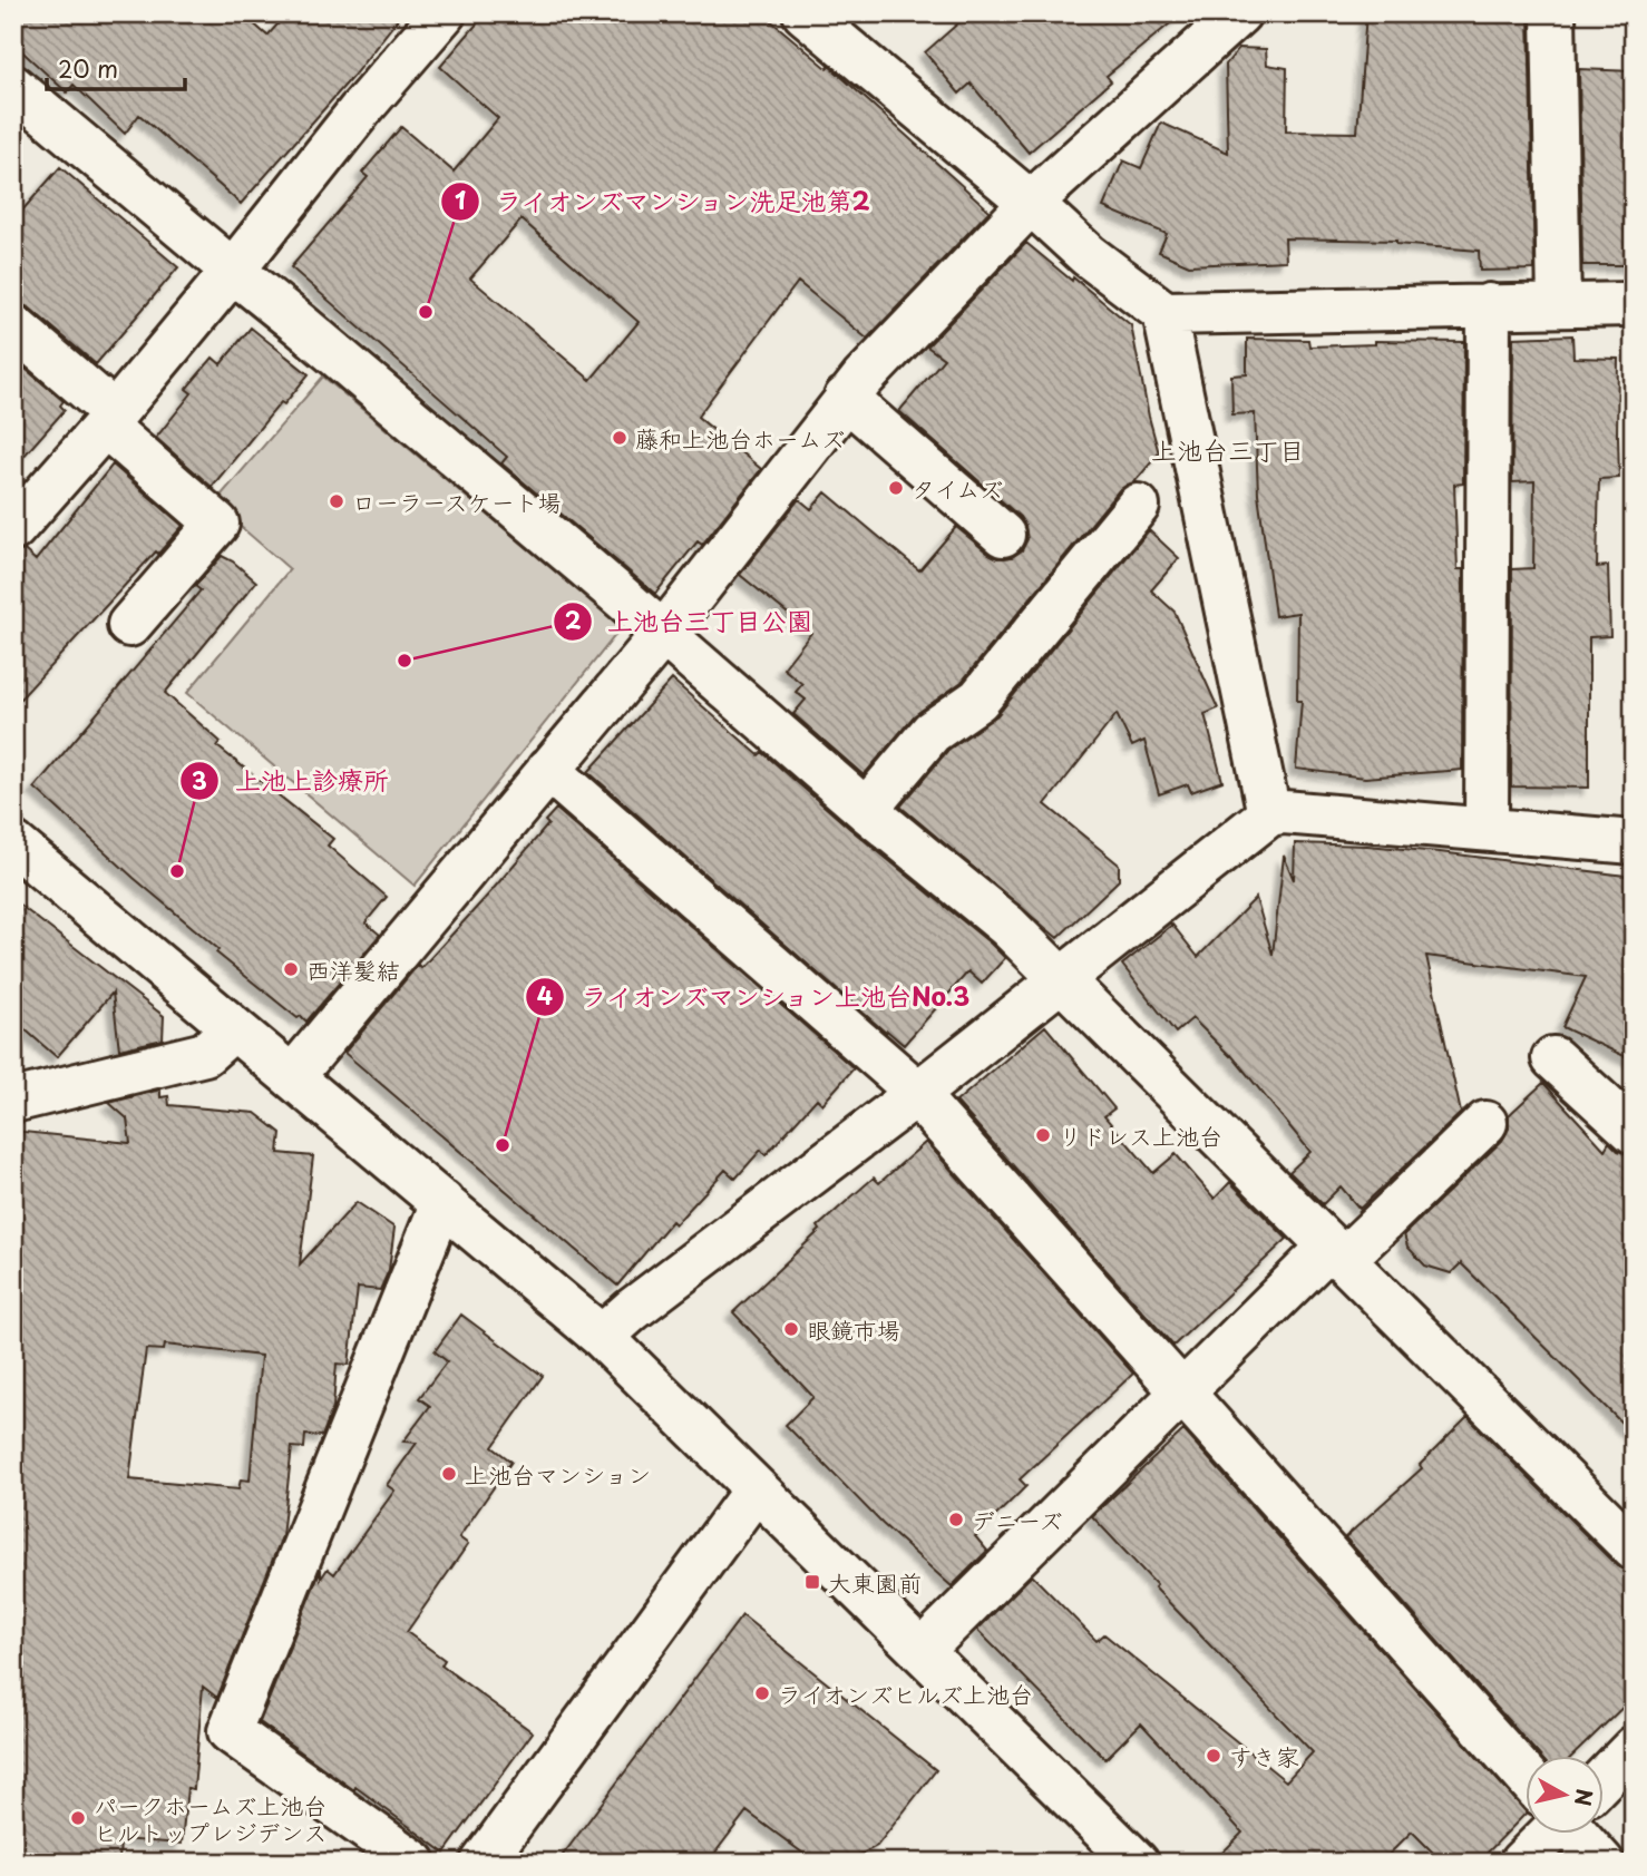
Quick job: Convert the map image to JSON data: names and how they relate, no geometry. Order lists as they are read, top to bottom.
{
  "districts": ["上池台三丁目"],
  "places": {
    "other": [
      "ライオンズマンション洗足池第2",
      "藤和上池台ホームズ",
      "タイムズ",
      "ローラースケート場",
      "上池台三丁目公園",
      "上池上診療所",
      "西洋髪結",
      "リドレス上池台",
      "ライオンズマンション上池台No.3",
      "眼鏡市場",
      "上池台マンション",
      "デニーズ",
      "ライオンズヒルズ上池台",
      "すき家",
      "パークホームズ上池台 ヒルトップレジデンス"
    ],
    "transit": ["大東園前"]
  },
  "scale_bar": "20 m",
  "north": "right"
}
